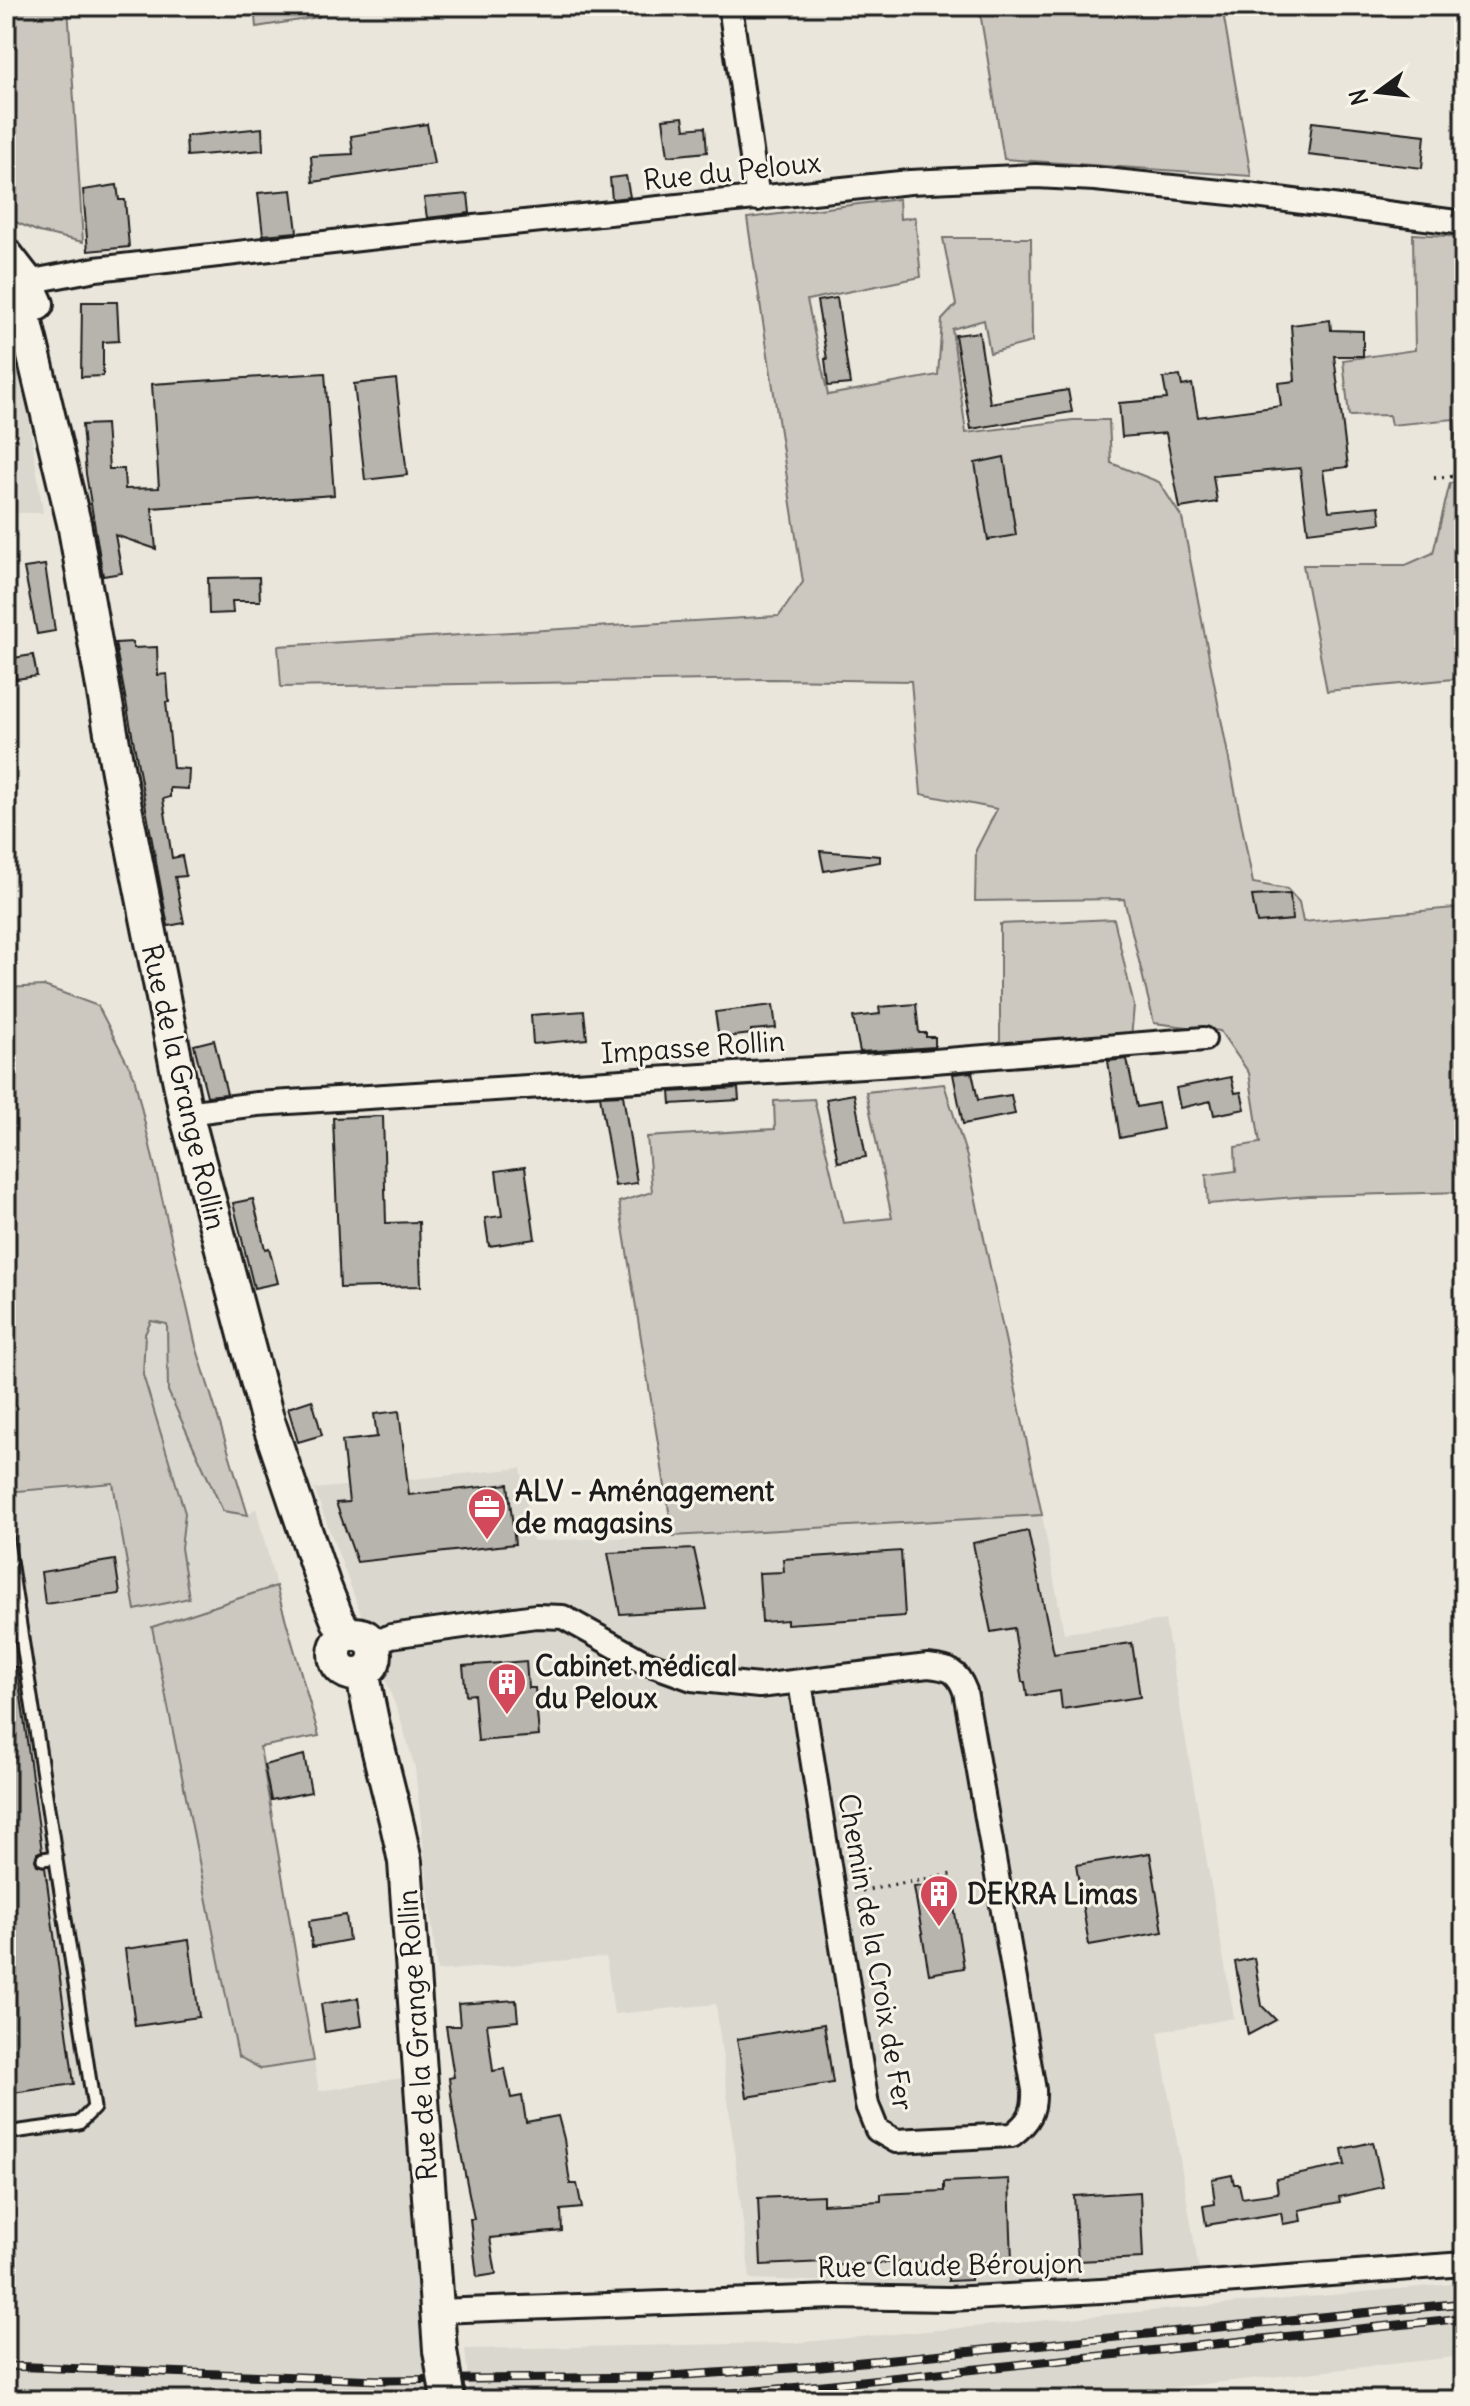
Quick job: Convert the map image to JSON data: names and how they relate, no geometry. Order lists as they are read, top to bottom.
{
  "streets": {
    "main road": ["Rue de la Grange Rollin"],
    "street": [
      "Rue du Peloux",
      "Impasse Rollin",
      "Chemin de la Croix de Fer",
      "Rue Claude Béroujon"
    ]
  },
  "crossings": [
    ["Rue du Peloux", "Rue de la Grange Rollin"],
    ["Impasse Rollin", "Rue de la Grange Rollin"],
    ["Rue de la Grange Rollin", "Chemin de la Croix de Fer"],
    ["Rue de la Grange Rollin", "Rue Claude Béroujon"]
  ],
  "places": {
    "office": ["ALV - Aménagement de magasins"],
    "building": ["Cabinet médical du Peloux", "DEKRA Limas"]
  },
  "north": "left"
}
